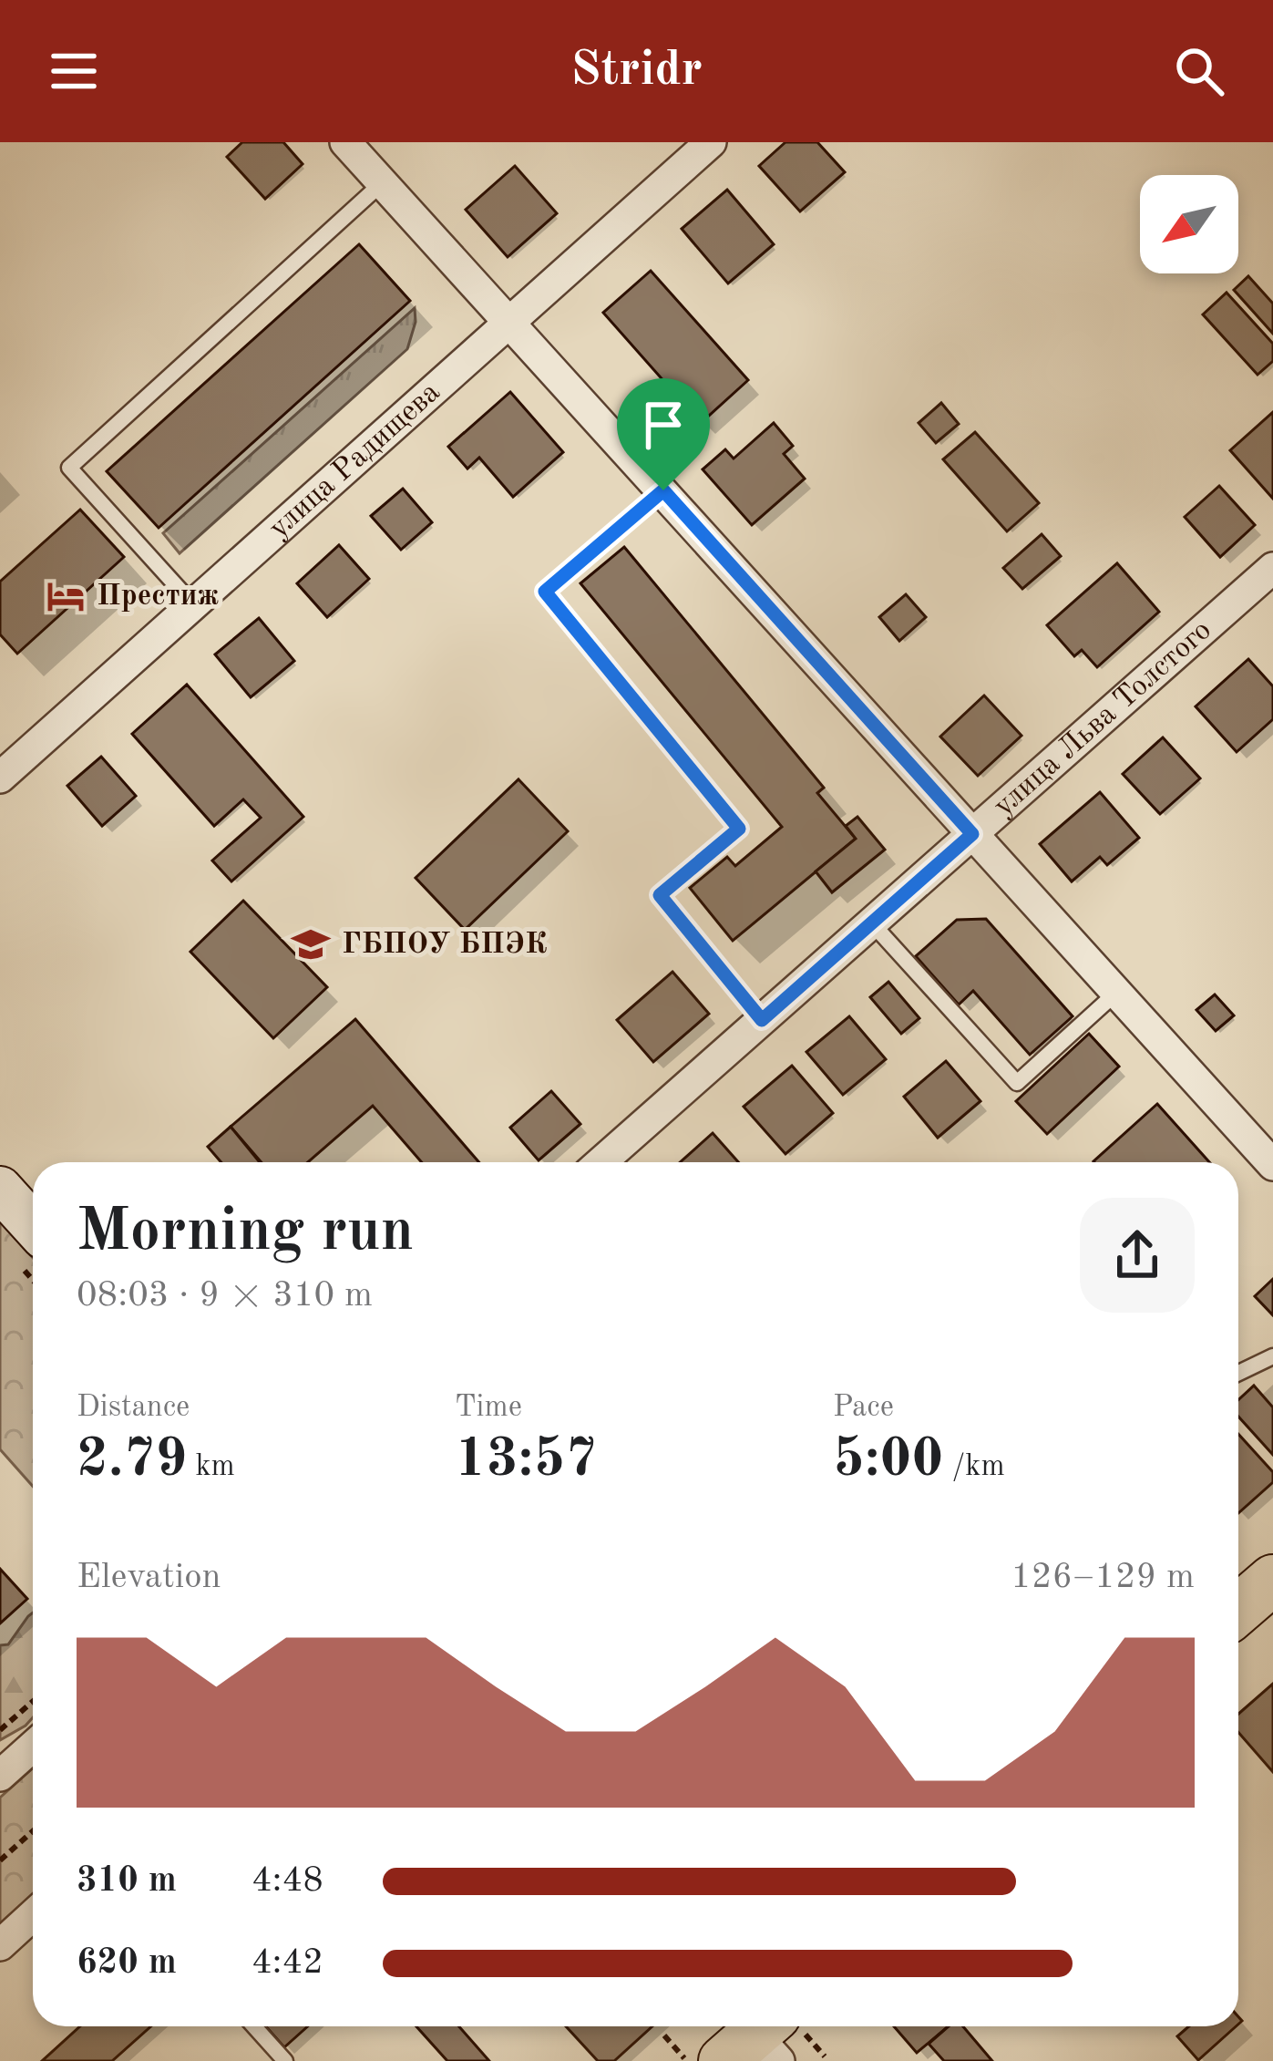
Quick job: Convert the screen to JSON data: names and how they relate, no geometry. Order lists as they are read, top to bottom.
{
  "streets": {
    "street": ["улица Радищева", "улица Льва Толстого"]
  },
  "places": {
    "hotel": ["Престиж"],
    "school or university": ["ГБПОУ БПЭК"]
  },
  "north": "bottom left",
  "page": {
    "header": "Stridr",
    "heading": ["Morning run", "08:03 · 9 × 310 m"],
    "stats": [
      ["Distance", "2.79 km"],
      ["Time", "13:57"],
      ["Pace", "5:00 /km"]
    ],
    "chart": ["Elevation", "126–129 m"],
    "list": [
      {
        "name": "310 m",
        "note": "4:48"
      },
      {
        "name": "620 m",
        "note": "4:42"
      }
    ]
  }
}
